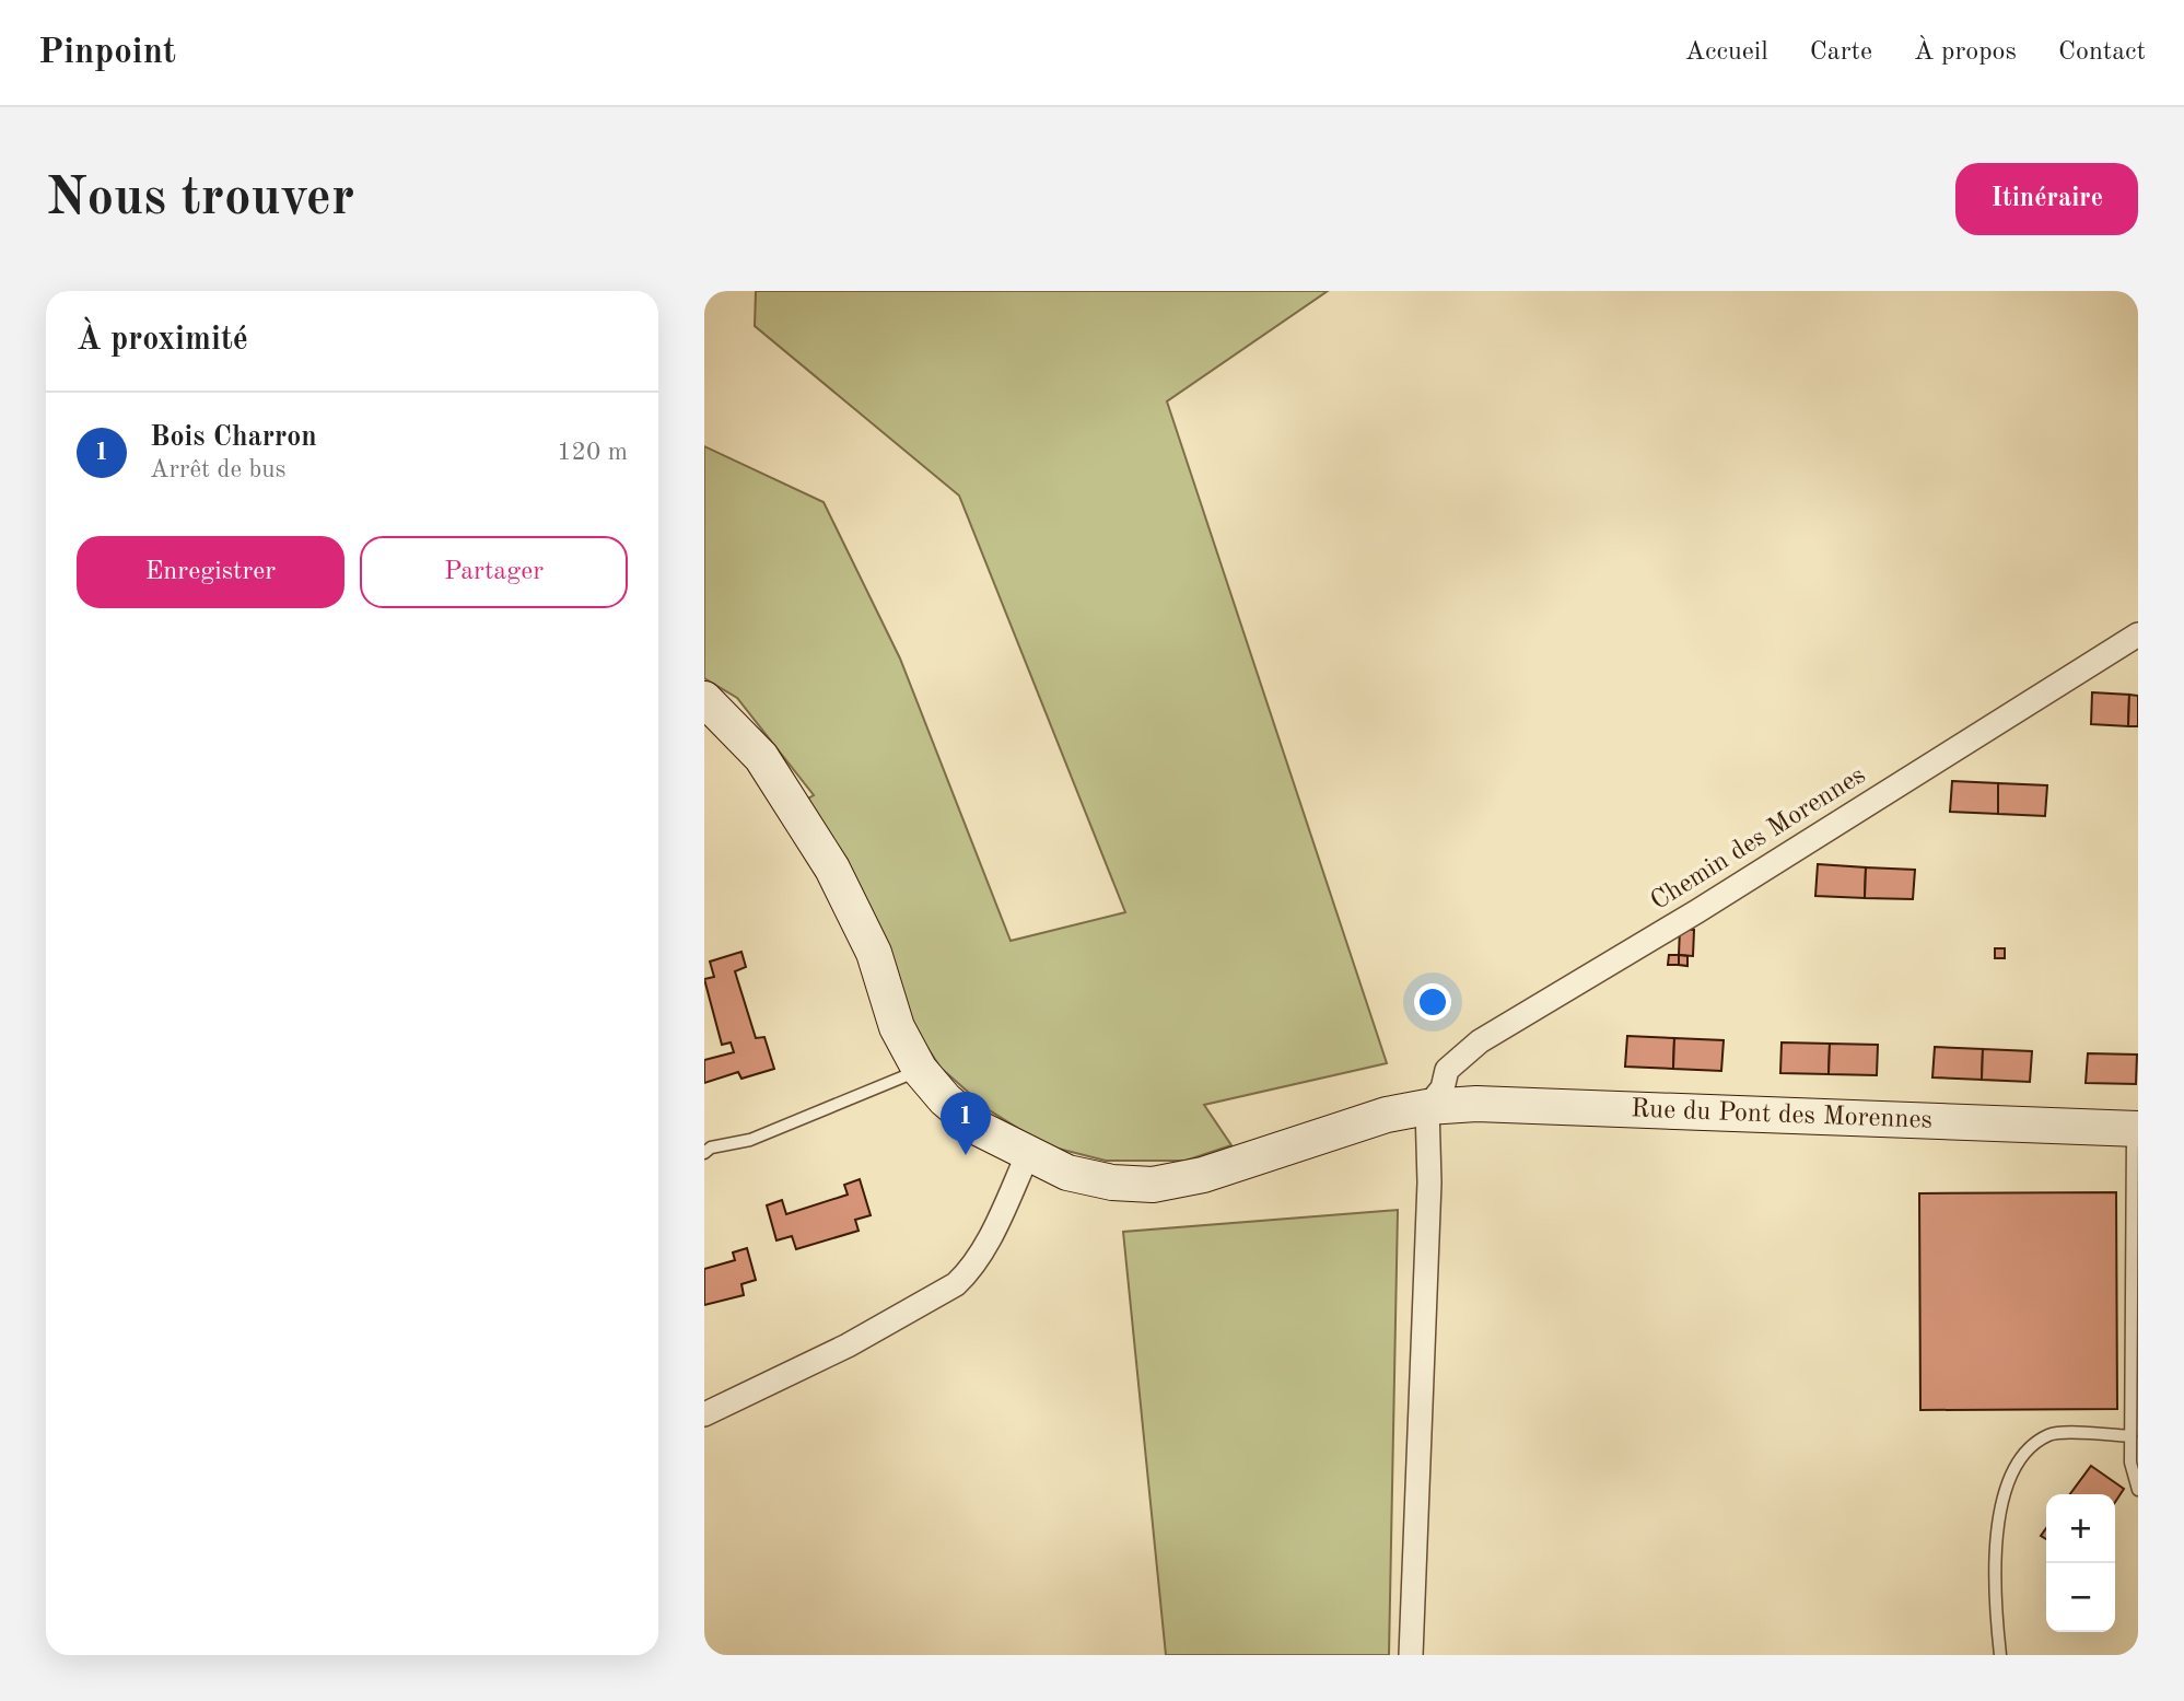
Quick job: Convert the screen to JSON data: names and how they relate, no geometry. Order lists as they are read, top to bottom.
{
  "streets": {
    "street": ["Chemin des Morennes", "Rue du Pont des Morennes"]
  },
  "crossings": [
    ["Chemin des Morennes", "Rue du Pont des Morennes"]
  ],
  "page": {
    "header": "Pinpoint",
    "nav": [
      "Accueil",
      "Carte",
      "À propos",
      "Contact"
    ],
    "buttons": [
      "Itinéraire",
      ["Enregistrer", "Partager"]
    ],
    "title": "Nous trouver",
    "heading": "À proximité",
    "list": [
      {
        "mark": "1",
        "name": "Bois Charron",
        "note": "Arrêt de bus",
        "value": "120 m"
      }
    ],
    "pins": "1",
    "map_buttons": ["+", "−"]
  }
}
